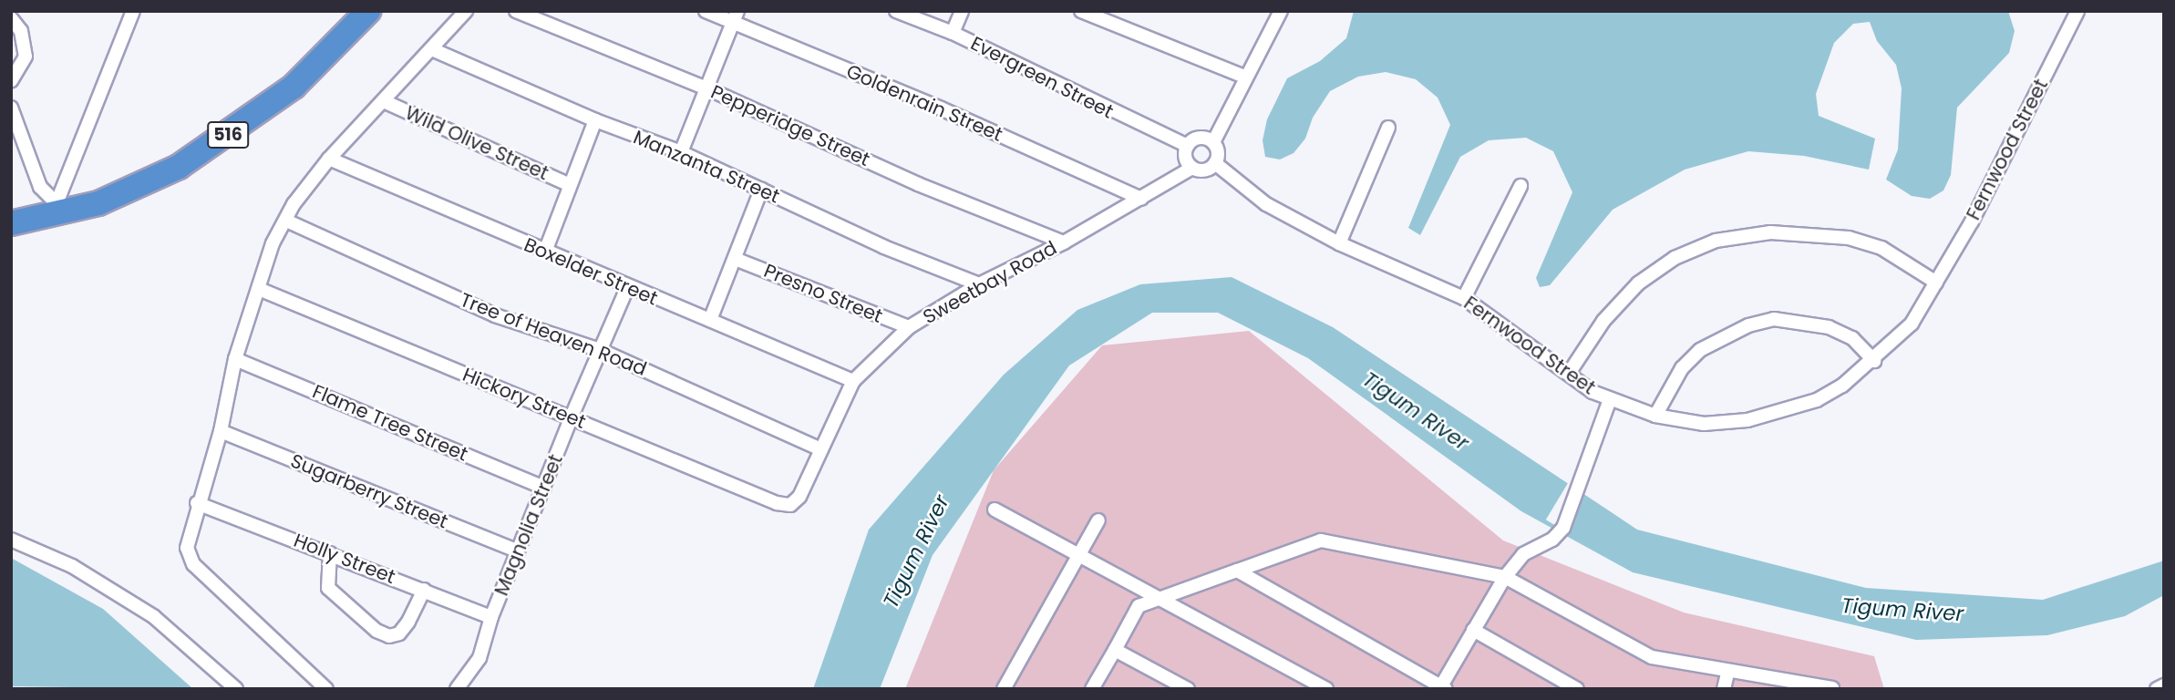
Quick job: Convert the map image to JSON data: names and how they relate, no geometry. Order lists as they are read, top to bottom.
{
  "streets": {
    "highway": ["516"],
    "street": [
      "Evergreen Street",
      "Goldenrain Street",
      "Pepperidge Street",
      "Wild Olive Street",
      "Fernwood Street",
      "Manzanta Street",
      "Boxelder Street",
      "Sweetbay Road",
      "Presno Street",
      "Tree of Heaven Road",
      "Hickory Street",
      "Flame Tree Street",
      "Sugarberry Street",
      "Magnolia Street",
      "Holly Street"
    ]
  },
  "crossings": [
    ["Evergreen Street", "Fernwood Street"],
    ["Evergreen Street", "Sweetbay Road"],
    ["Goldenrain Street", "Sweetbay Road"],
    ["Pepperidge Street", "Sweetbay Road"],
    ["Fernwood Street", "Sweetbay Road"],
    ["Manzanta Street", "Sweetbay Road"],
    ["Boxelder Street", "Sweetbay Road"],
    ["Boxelder Street", "Magnolia Street"],
    ["Sweetbay Road", "Presno Street"],
    ["Sweetbay Road", "Tree of Heaven Road"],
    ["Sweetbay Road", "Hickory Street"],
    ["Tree of Heaven Road", "Magnolia Street"],
    ["Hickory Street", "Magnolia Street"],
    ["Flame Tree Street", "Magnolia Street"],
    ["Sugarberry Street", "Magnolia Street"],
    ["Magnolia Street", "Holly Street"]
  ],
  "water": ["Tigum River"]
}
